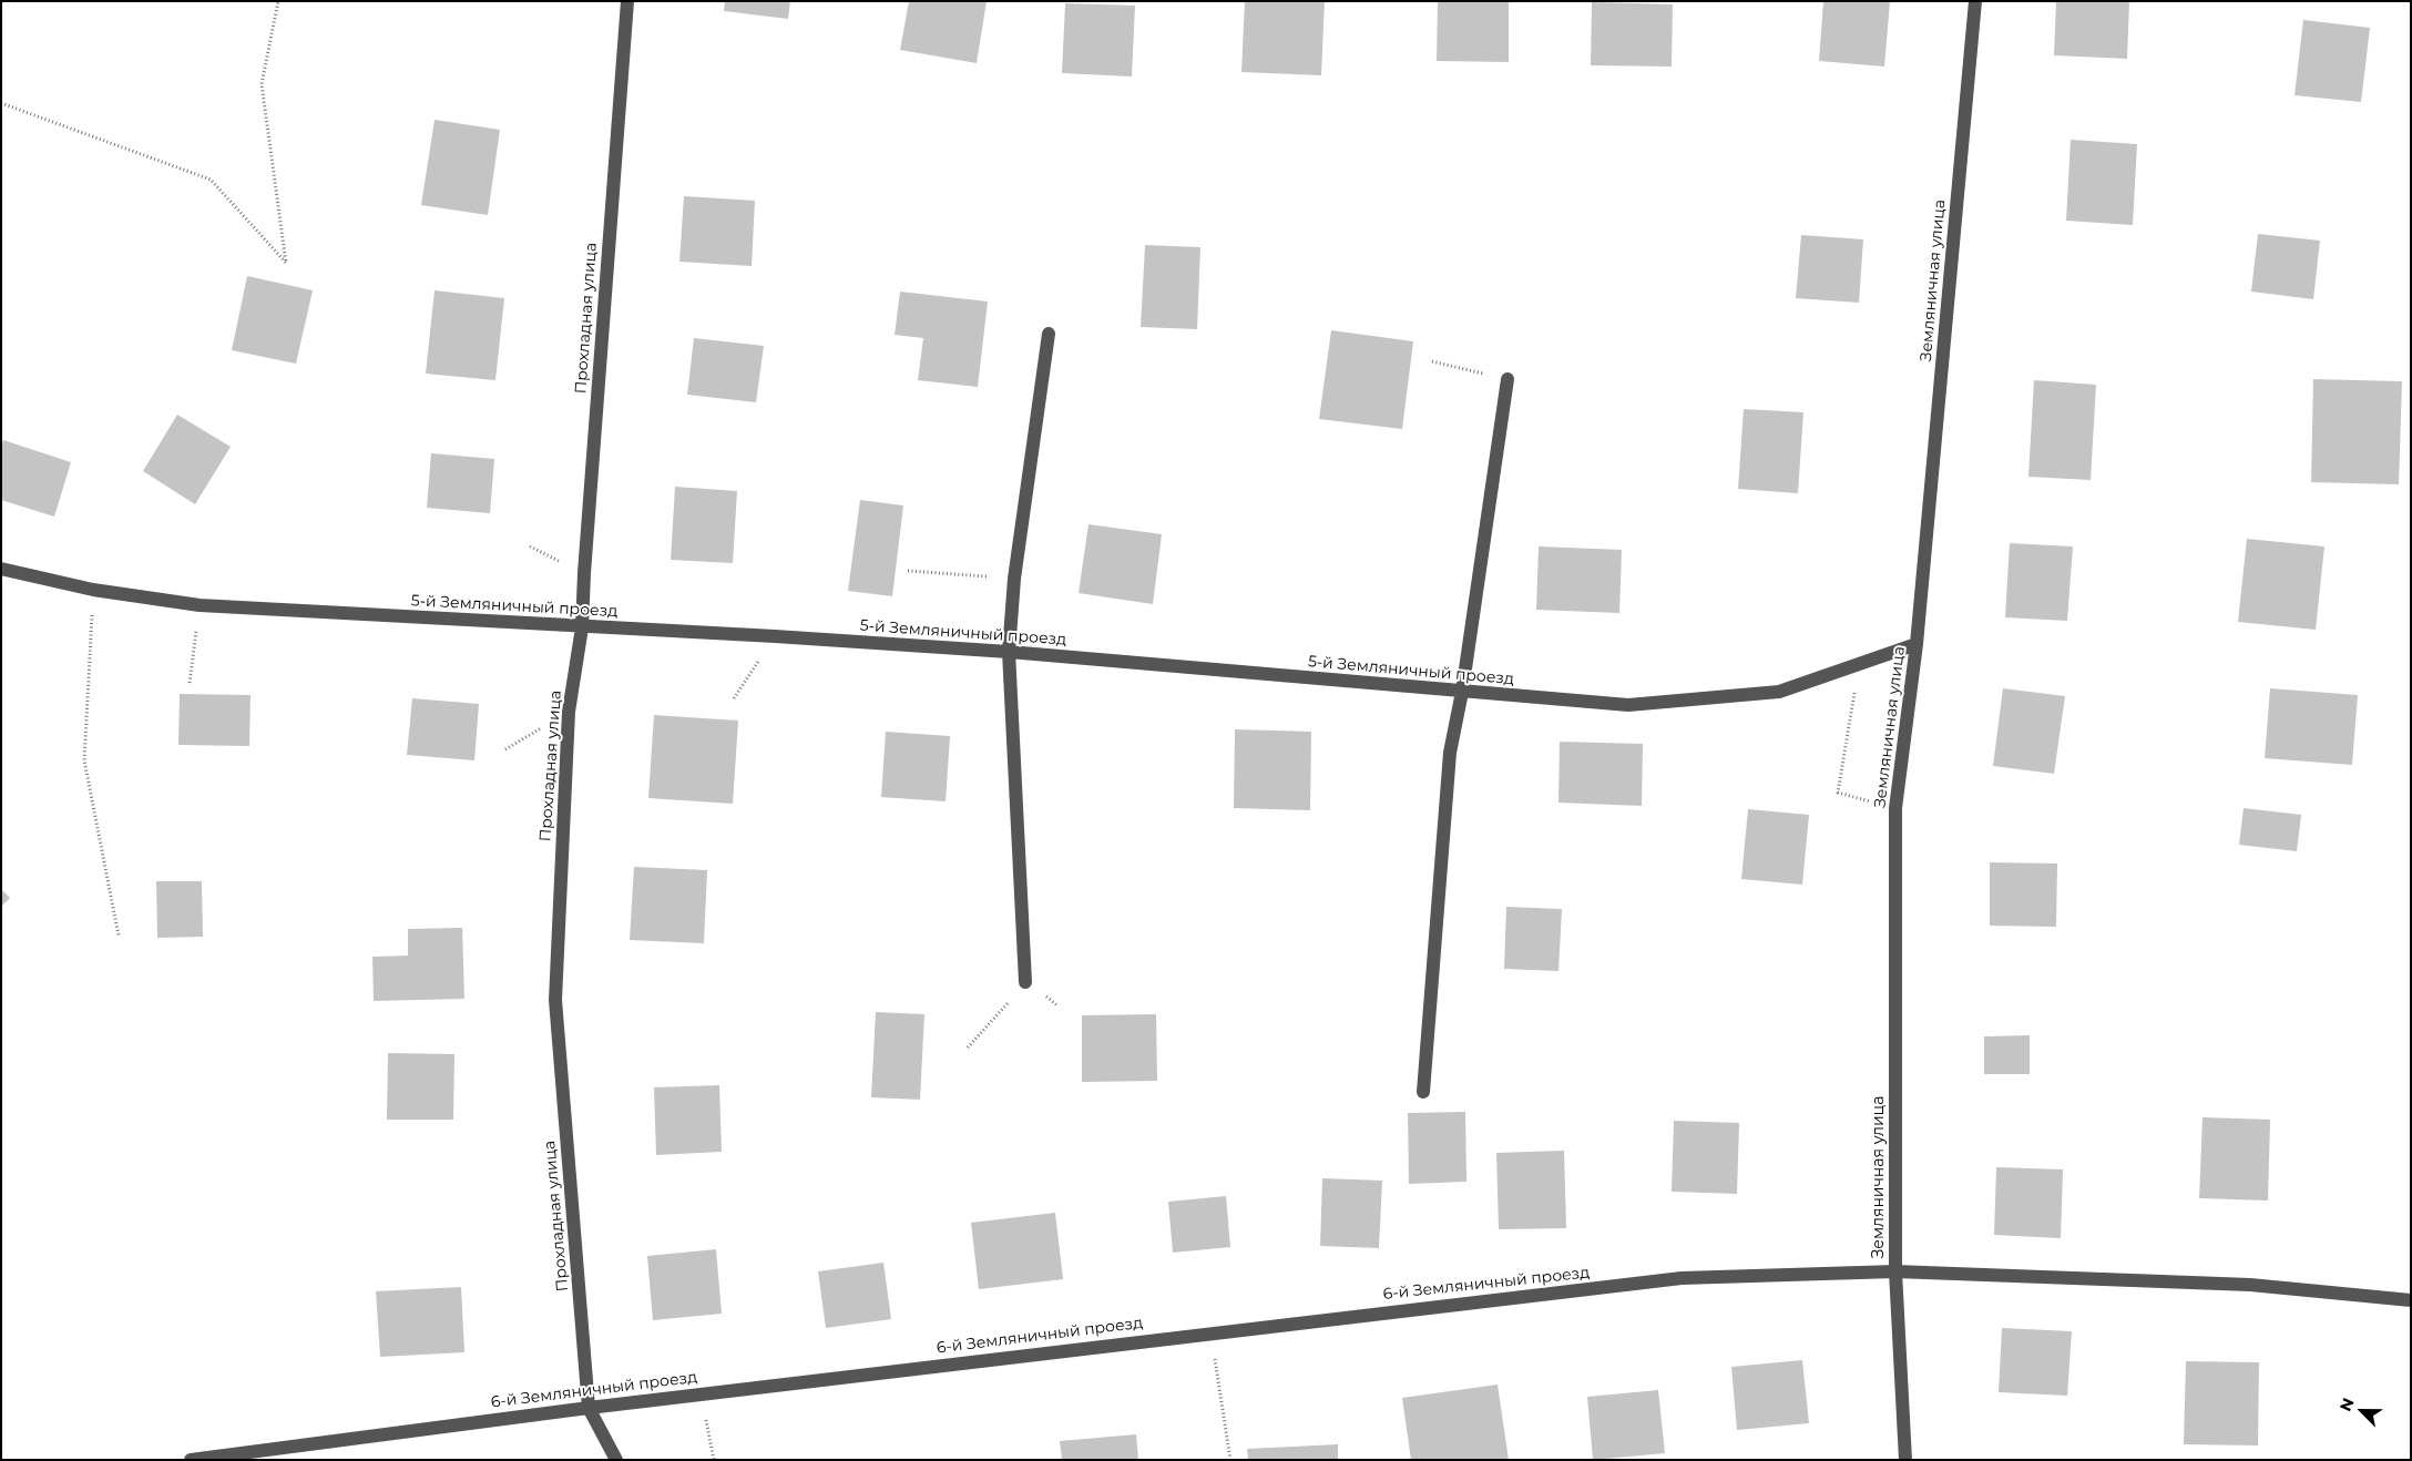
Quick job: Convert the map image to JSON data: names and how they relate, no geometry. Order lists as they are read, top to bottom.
{
  "streets": {
    "street": [
      "Земляничная улица",
      "Прохладная улица",
      "5-й Земляничный проезд",
      "6-й Земляничный проезд"
    ]
  },
  "crossings": [
    ["Земляничная улица", "5-й Земляничный проезд"],
    ["Земляничная улица", "6-й Земляничный проезд"],
    ["Прохладная улица", "5-й Земляничный проезд"],
    ["Прохладная улица", "6-й Земляничный проезд"]
  ],
  "north": "top left"
}
